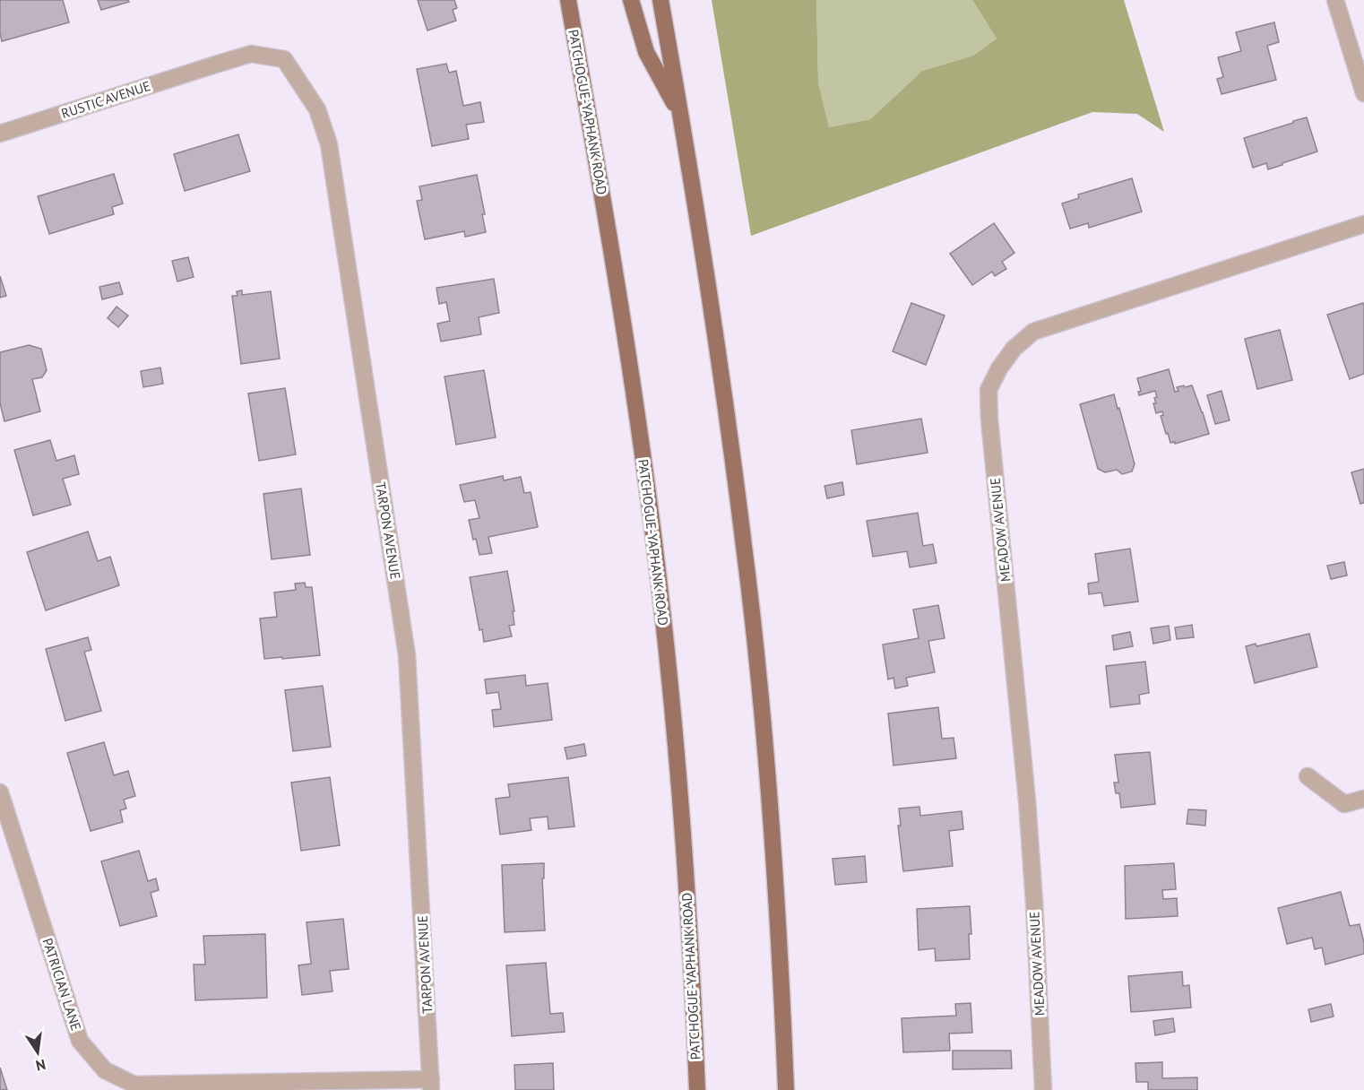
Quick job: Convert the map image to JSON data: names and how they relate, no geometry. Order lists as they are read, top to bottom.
{
  "streets": {
    "main road": ["PATCHOGUE-YAPHANK ROAD"],
    "street": [
      "RUSTIC AVENUE",
      "MEADOW AVENUE",
      "TARPON AVENUE",
      "PATRICIAN LANE"
    ]
  },
  "crossings": [
    ["RUSTIC AVENUE", "TARPON AVENUE"],
    ["TARPON AVENUE", "PATRICIAN LANE"]
  ],
  "north": "bottom"
}
